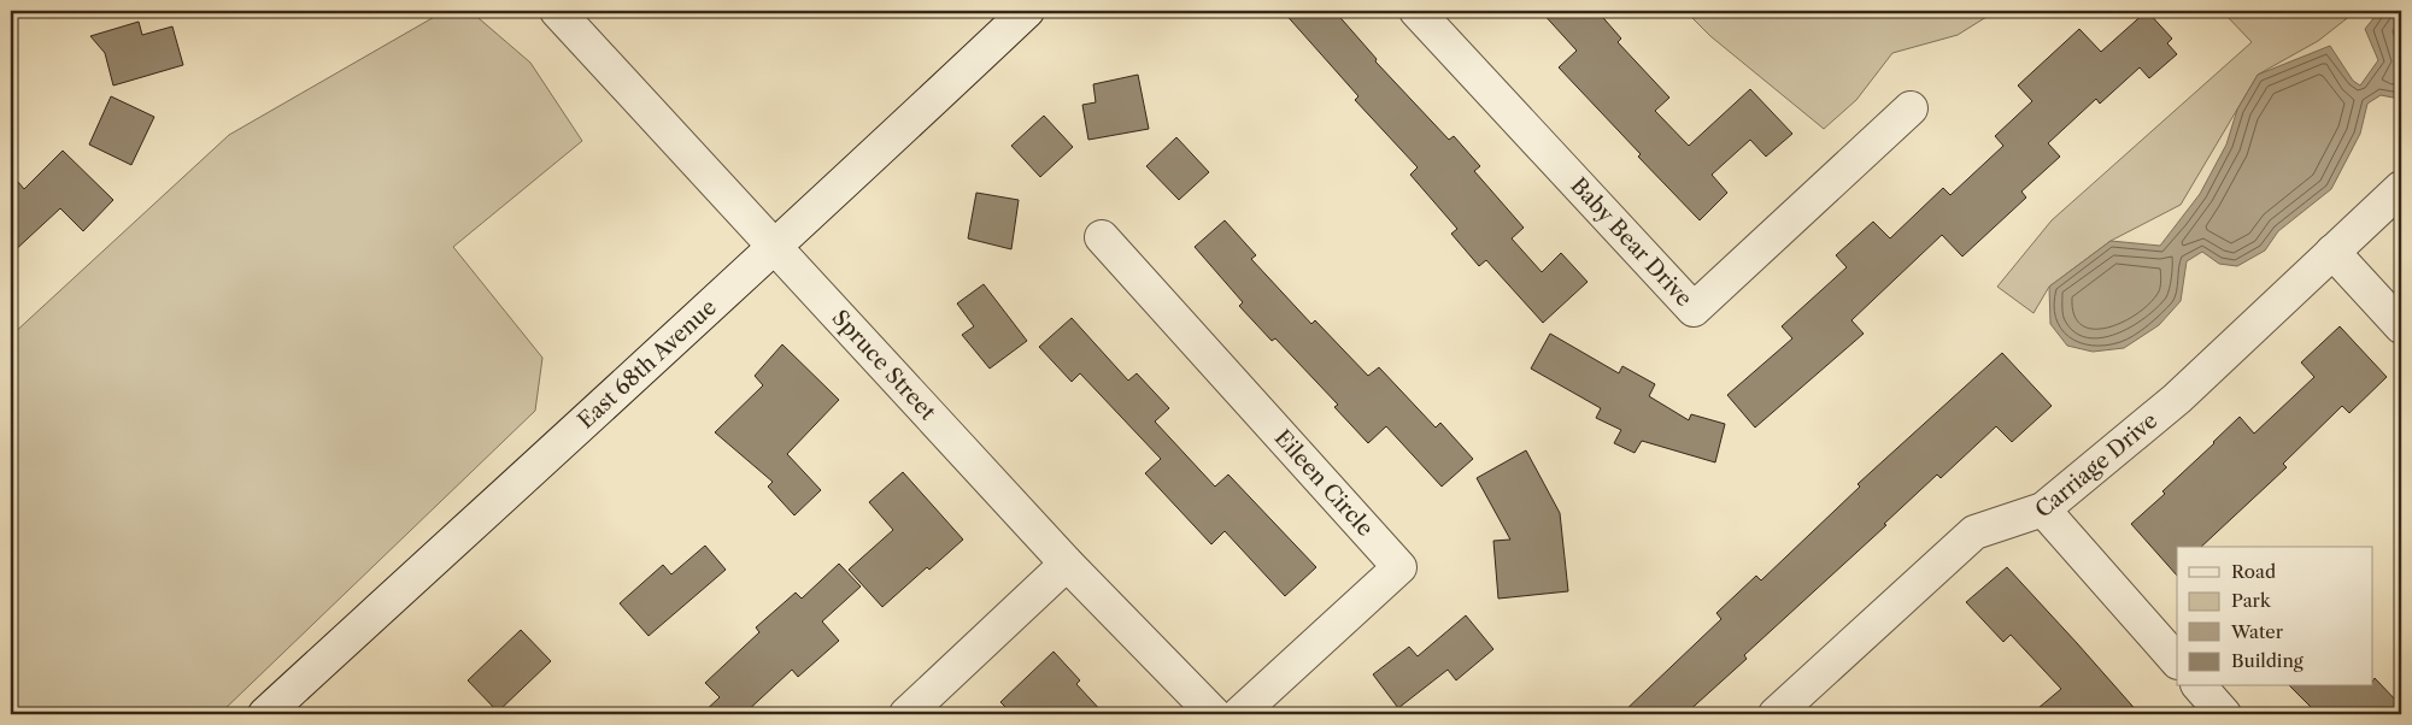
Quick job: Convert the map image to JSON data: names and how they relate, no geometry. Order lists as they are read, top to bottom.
{
  "streets": {
    "street": [
      "Baby Bear Drive",
      "East 68th Avenue",
      "Spruce Street",
      "Carriage Drive",
      "Eileen Circle"
    ]
  },
  "crossings": [
    ["East 68th Avenue", "Spruce Street"]
  ],
  "legend": [
    "Road",
    "Park",
    "Water",
    "Building"
  ]
}
